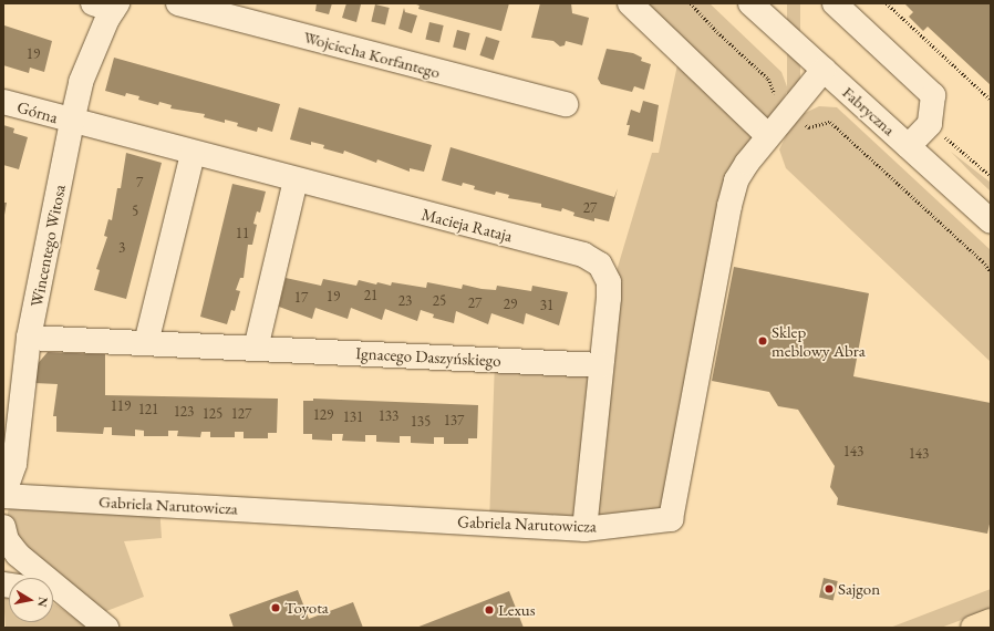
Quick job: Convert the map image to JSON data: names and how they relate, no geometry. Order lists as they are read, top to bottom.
{
  "streets": {
    "street": [
      "Wojciecha Korfantego",
      "Fabryczna",
      "Górna",
      "Macieja Rataja",
      "Wincentego Witosa",
      "Ignacego Daszyńskiego",
      "Gabriela Narutowicza"
    ]
  },
  "crossings": [
    ["Fabryczna", "Gabriela Narutowicza"],
    ["Górna", "Macieja Rataja"],
    ["Górna", "Wincentego Witosa"],
    ["Macieja Rataja", "Wincentego Witosa"],
    ["Macieja Rataja", "Ignacego Daszyńskiego"],
    ["Macieja Rataja", "Gabriela Narutowicza"],
    ["Wincentego Witosa", "Ignacego Daszyńskiego"],
    ["Wincentego Witosa", "Gabriela Narutowicza"]
  ],
  "places": [
    "Sklep meblowy Abra",
    "Sajgon",
    "Toyota",
    "Lexus"
  ],
  "house_numbers": [
    "19",
    "7",
    "27",
    "5",
    "11",
    "3",
    "21",
    "19",
    "17",
    "23",
    "25",
    "27",
    "29",
    "31",
    "119",
    "121",
    "123",
    "125",
    "127",
    "129",
    "133",
    "131",
    "137",
    "135",
    "143",
    "143"
  ],
  "north": "right"
}
